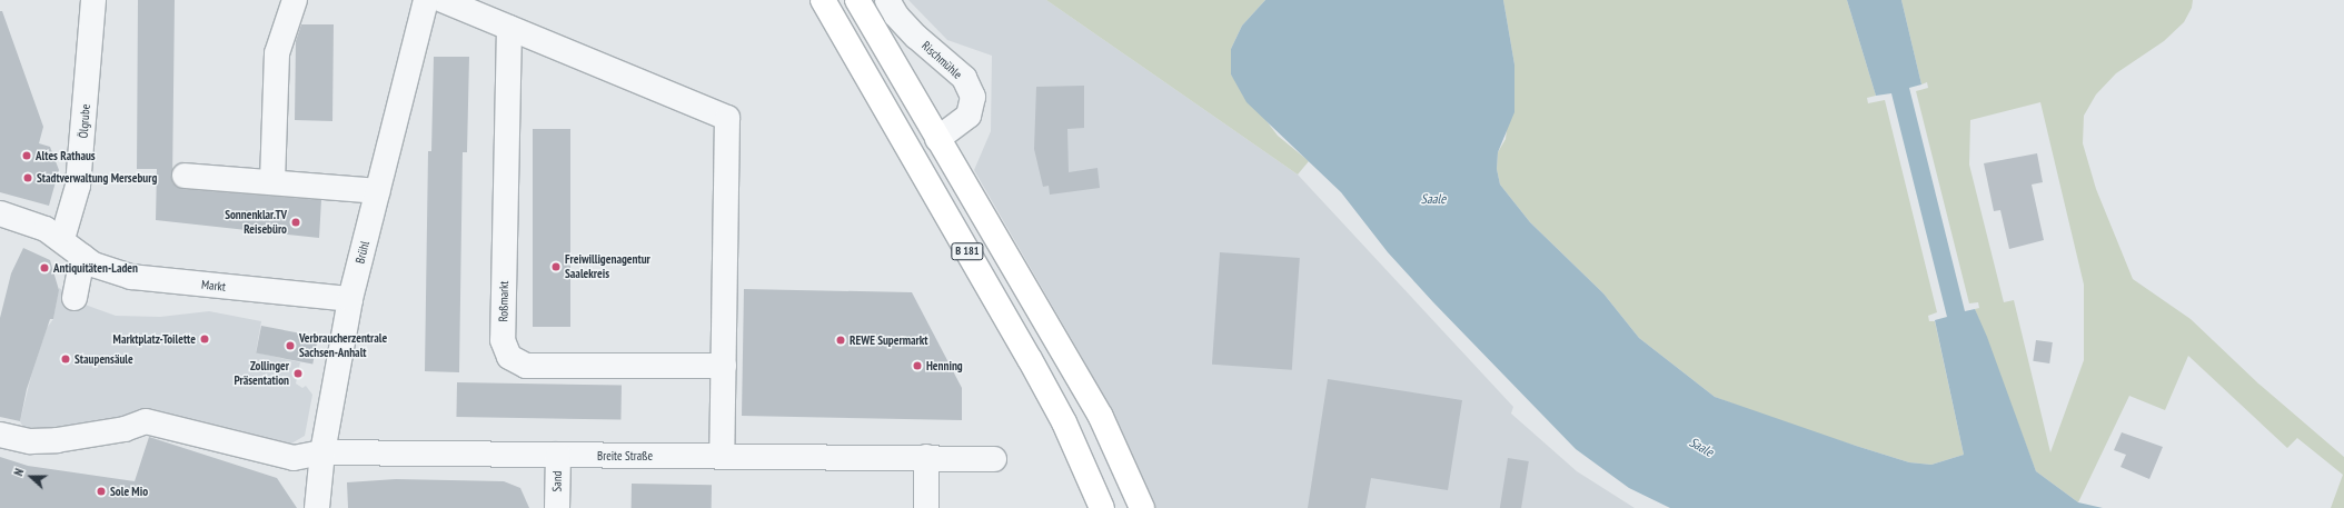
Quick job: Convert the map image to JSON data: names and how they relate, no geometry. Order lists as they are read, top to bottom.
{
  "streets": {
    "main road": ["B 181"],
    "street": [
      "Rischmühle",
      "Ölgrube",
      "Brühl",
      "Markt",
      "Roßmarkt",
      "Breite Straße",
      "Sand"
    ]
  },
  "crossings": [
    ["Rischmühle", "B 181"],
    ["Ölgrube", "Markt"],
    ["Brühl", "Markt"],
    ["Brühl", "Breite Straße"],
    ["Breite Straße", "Sand"]
  ],
  "water": ["Saale"],
  "places": [
    "Altes Rathaus",
    "Stadtverwaltung Merseburg",
    "Sonnenklar.TV Reisebüro",
    "Freiwilligenagentur Saalekreis",
    "Antiquitäten-Laden",
    "Marktplatz-Toilette",
    "REWE Supermarkt",
    "Verbraucherzentrale Sachsen-Anhalt",
    "Staupensäule",
    "Henning",
    "Zollinger Präsentation",
    "Sole Mio"
  ],
  "north": "left"
}
